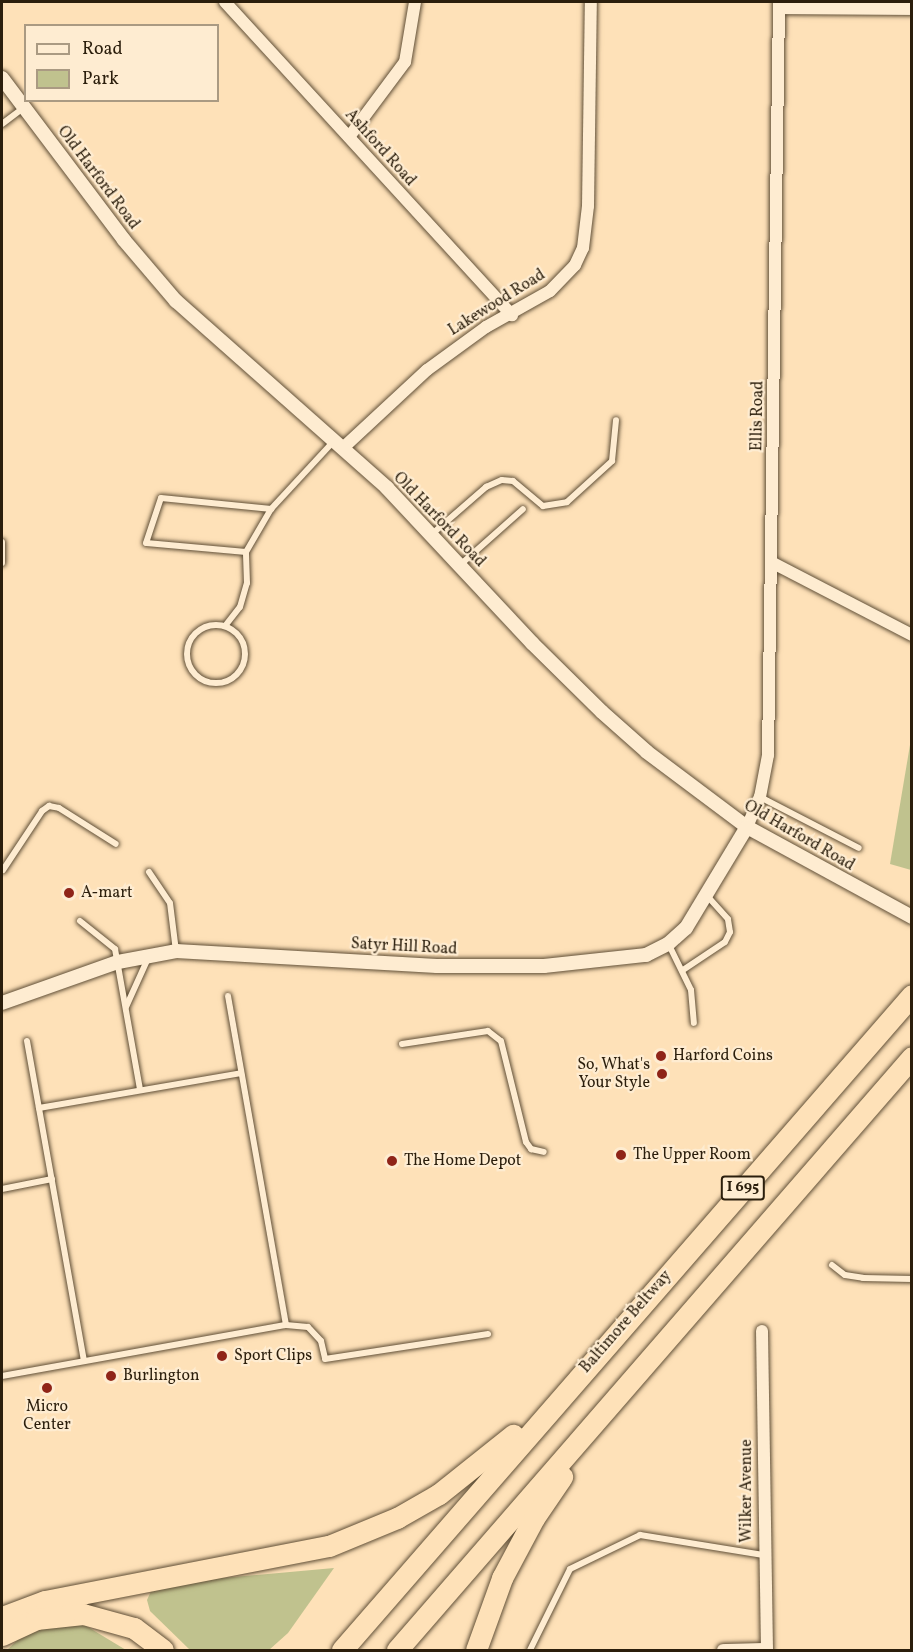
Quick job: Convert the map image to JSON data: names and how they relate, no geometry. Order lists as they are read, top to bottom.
{
  "streets": {
    "highway": ["I 695", "Baltimore Beltway"],
    "street": [
      "Ashford Road",
      "Old Harford Road",
      "Lakewood Road",
      "Ellis Road",
      "Satyr Hill Road",
      "Wilker Avenue"
    ]
  },
  "crossings": [
    ["Ashford Road", "Lakewood Road"],
    ["Old Harford Road", "Lakewood Road"],
    ["Old Harford Road", "Ellis Road"],
    ["Old Harford Road", "Satyr Hill Road"],
    ["Ellis Road", "Satyr Hill Road"]
  ],
  "places": [
    "A-mart",
    "Harford Coins",
    "So, What's Your Style",
    "The Upper Room",
    "The Home Depot",
    "Sport Clips",
    "Burlington",
    "Micro Center"
  ],
  "legend": ["Road", "Park"]
}
